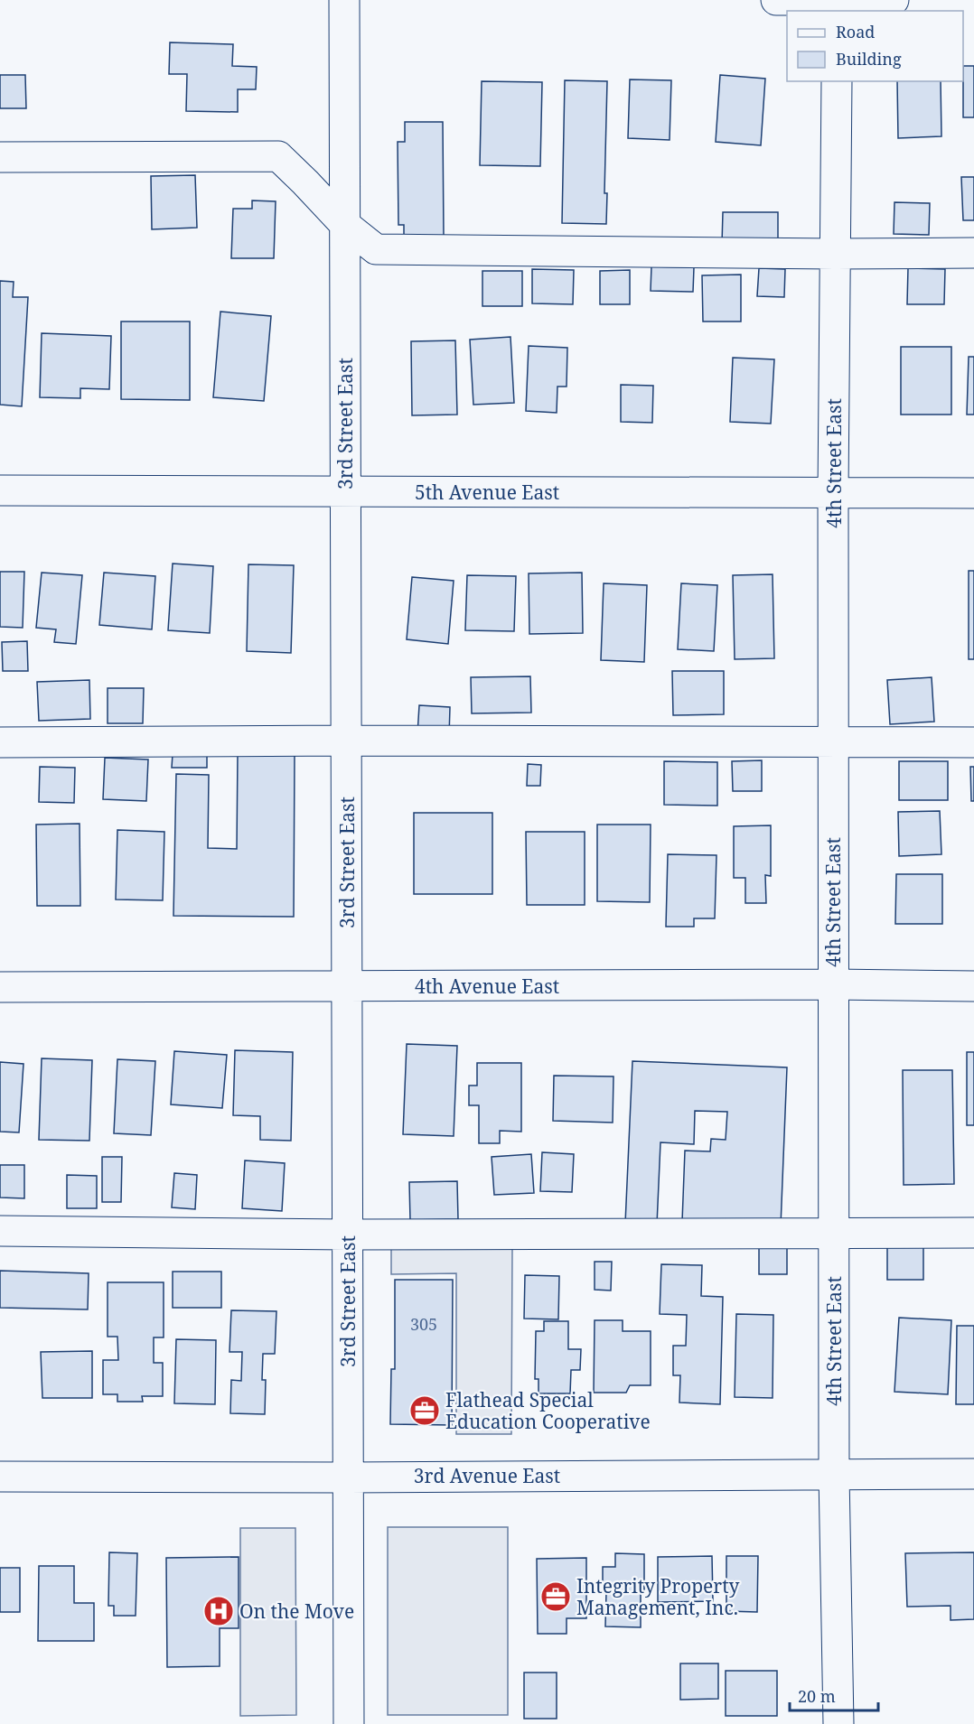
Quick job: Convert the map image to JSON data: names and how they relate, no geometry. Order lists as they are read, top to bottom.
{
  "streets": {
    "street": [
      "3rd Street East",
      "4th Street East",
      "5th Avenue East",
      "4th Avenue East",
      "3rd Avenue East"
    ]
  },
  "crossings": [
    ["3rd Street East", "5th Avenue East"],
    ["3rd Street East", "4th Avenue East"],
    ["3rd Street East", "3rd Avenue East"],
    ["4th Street East", "5th Avenue East"],
    ["4th Street East", "4th Avenue East"],
    ["4th Street East", "3rd Avenue East"]
  ],
  "places": {
    "office": ["Flathead Special Education Cooperative", "Integrity Property Management, Inc."],
    "hospital": ["On the Move"]
  },
  "house_numbers": ["305"],
  "legend": ["Road", "Building"],
  "scale_bar": "20 m"
}
